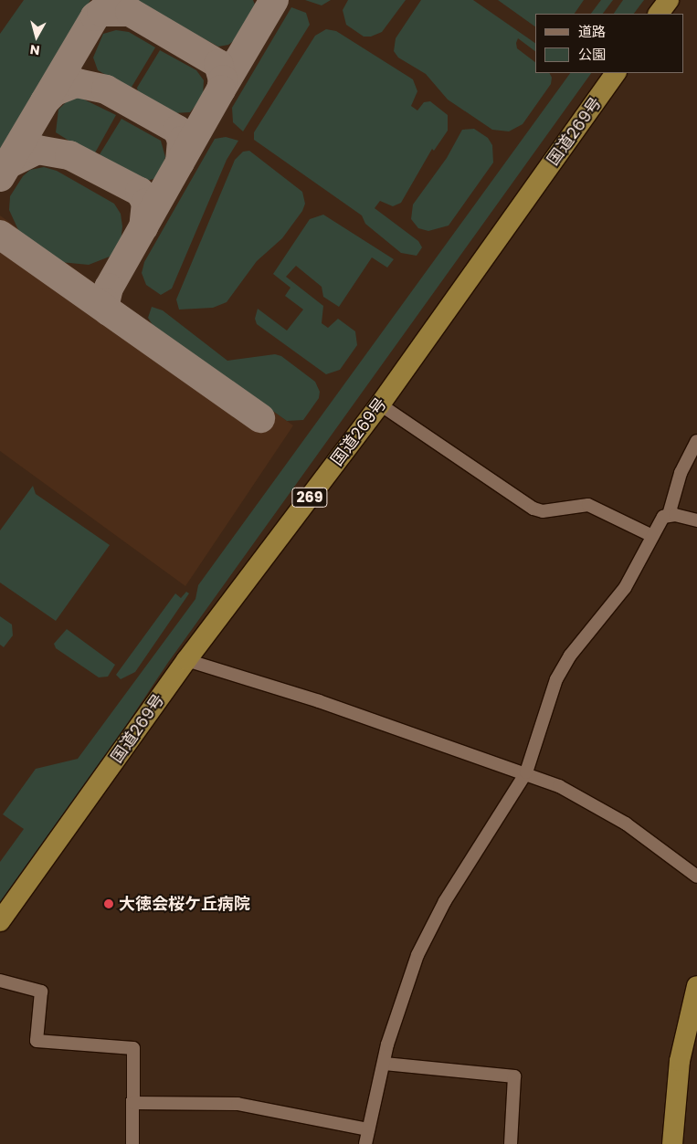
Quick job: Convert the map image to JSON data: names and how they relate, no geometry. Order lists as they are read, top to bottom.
{
  "streets": {
    "highway": ["国道269号", "269"]
  },
  "places": ["大徳会桜ケ丘病院"],
  "legend": ["道路", "公園"],
  "north": "bottom"
}
